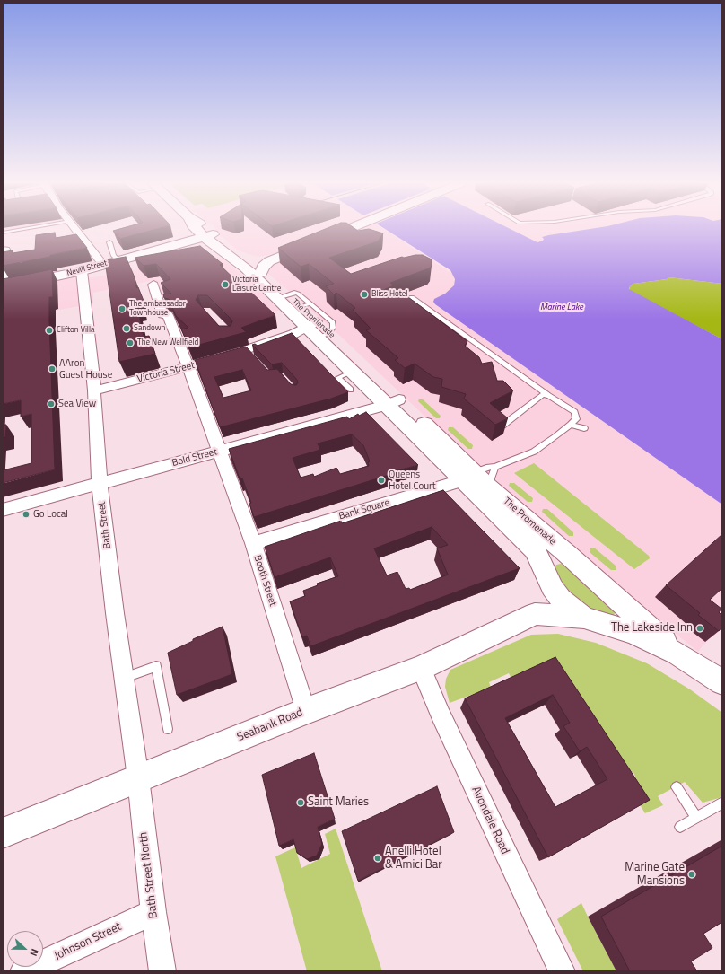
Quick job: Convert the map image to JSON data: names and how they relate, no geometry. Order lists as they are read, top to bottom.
{
  "streets": {
    "main road": ["Nevill Street", "The Promenade", "Seabank Road"],
    "street": [
      "Victoria Street",
      "Bold Street",
      "Bank Square",
      "Bath Street",
      "Booth Street",
      "Avondale Road",
      "Bath Street North",
      "Johnson Street"
    ]
  },
  "crossings": [
    ["Nevill Street", "The Promenade"],
    ["Nevill Street", "Bath Street"],
    ["The Promenade", "Bold Street"],
    ["The Promenade", "Bank Square"],
    ["The Promenade", "Seabank Road"],
    ["Victoria Street", "Bath Street"],
    ["Victoria Street", "Booth Street"],
    ["Bold Street", "Bath Street"],
    ["Bold Street", "Booth Street"],
    ["Bank Square", "Booth Street"],
    ["Bath Street", "Seabank Road"],
    ["Bath Street", "Bath Street North"],
    ["Booth Street", "Seabank Road"],
    ["Seabank Road", "Avondale Road"],
    ["Seabank Road", "Bath Street North"],
    ["Bath Street North", "Johnson Street"]
  ],
  "water": ["Marine Lake"],
  "places": [
    "Victoria Leisure Centre",
    "Bliss Hotel",
    "The ambassador Townhouse",
    "Sandown",
    "Clifton Villa",
    "The New Wellfield",
    "AAron Guest House",
    "Sea View",
    "Queens Hotel Court",
    "Go Local",
    "The Lakeside Inn",
    "Saint Maries",
    "Anelli Hotel & Amici Bar",
    "Marine Gate Mansions"
  ],
  "north": "right"
}
